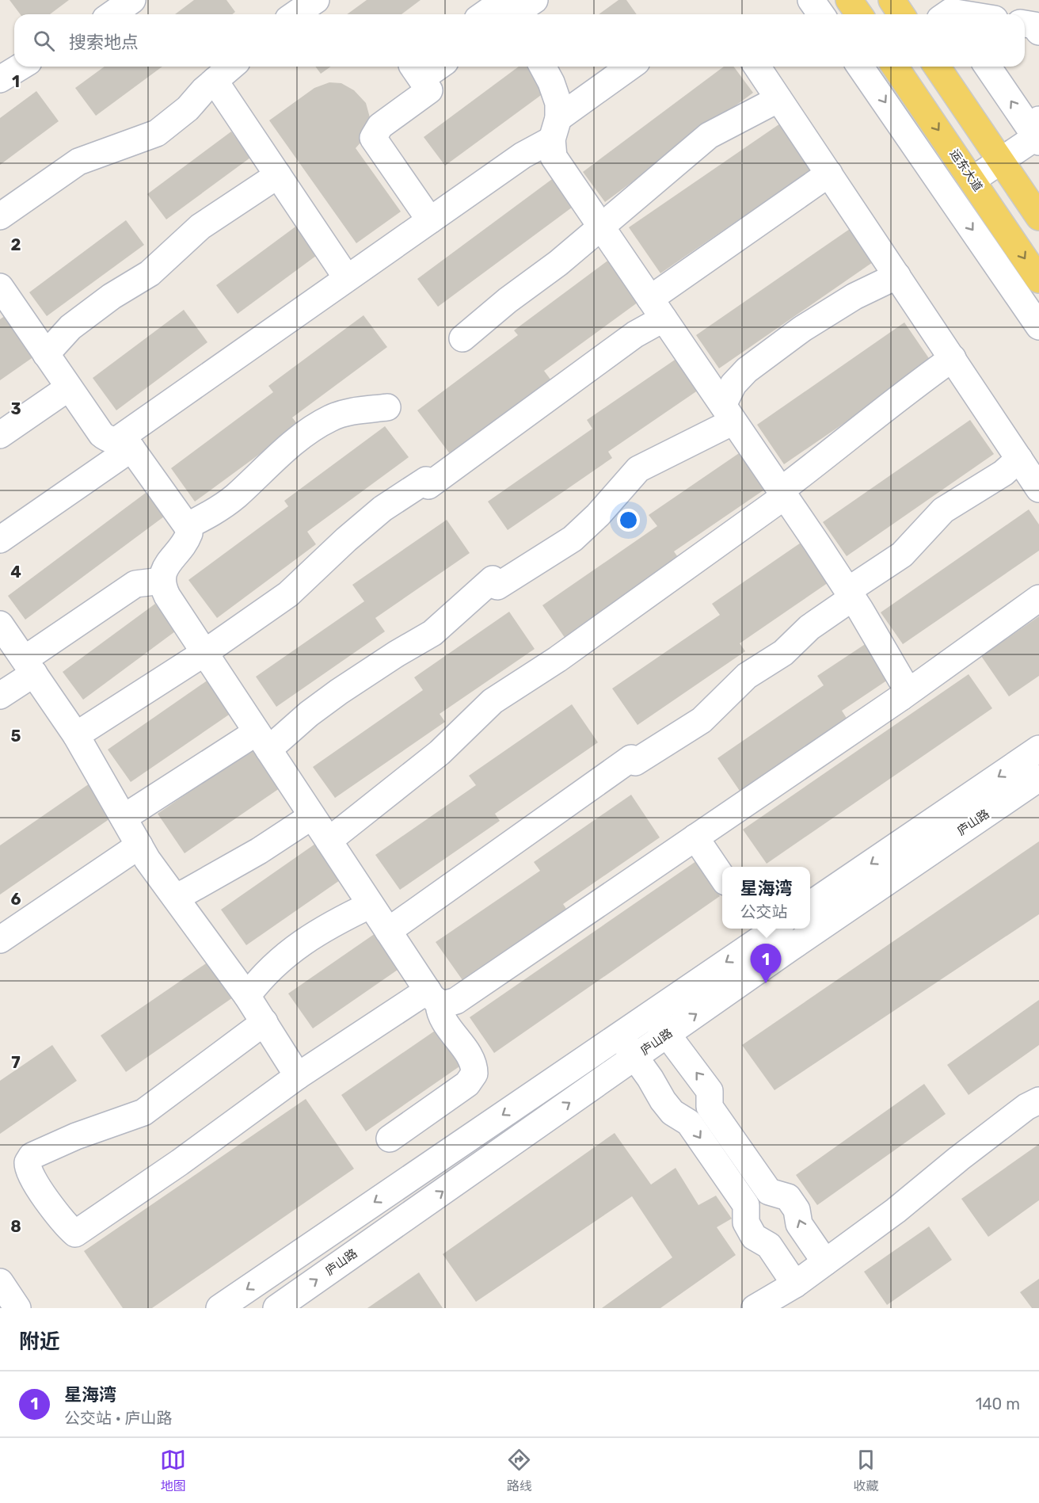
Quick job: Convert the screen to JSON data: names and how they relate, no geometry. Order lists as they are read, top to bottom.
{
  "streets": {
    "main road": ["运东大道"],
    "street": ["庐山路"]
  },
  "page": {
    "search": "搜索地点",
    "popup": ["星海湾", "公交站"],
    "pins": "1",
    "heading": "附近",
    "list": [
      {
        "mark": "1",
        "name": "星海湾",
        "note": "公交站 · 庐山路",
        "value": "140 m"
      }
    ],
    "nav": ["地图", "路线", "收藏"]
  },
  "grid": {
    "rows": [
      "1",
      "2",
      "3",
      "4",
      "5",
      "6",
      "7",
      "8"
    ]
  }
}
